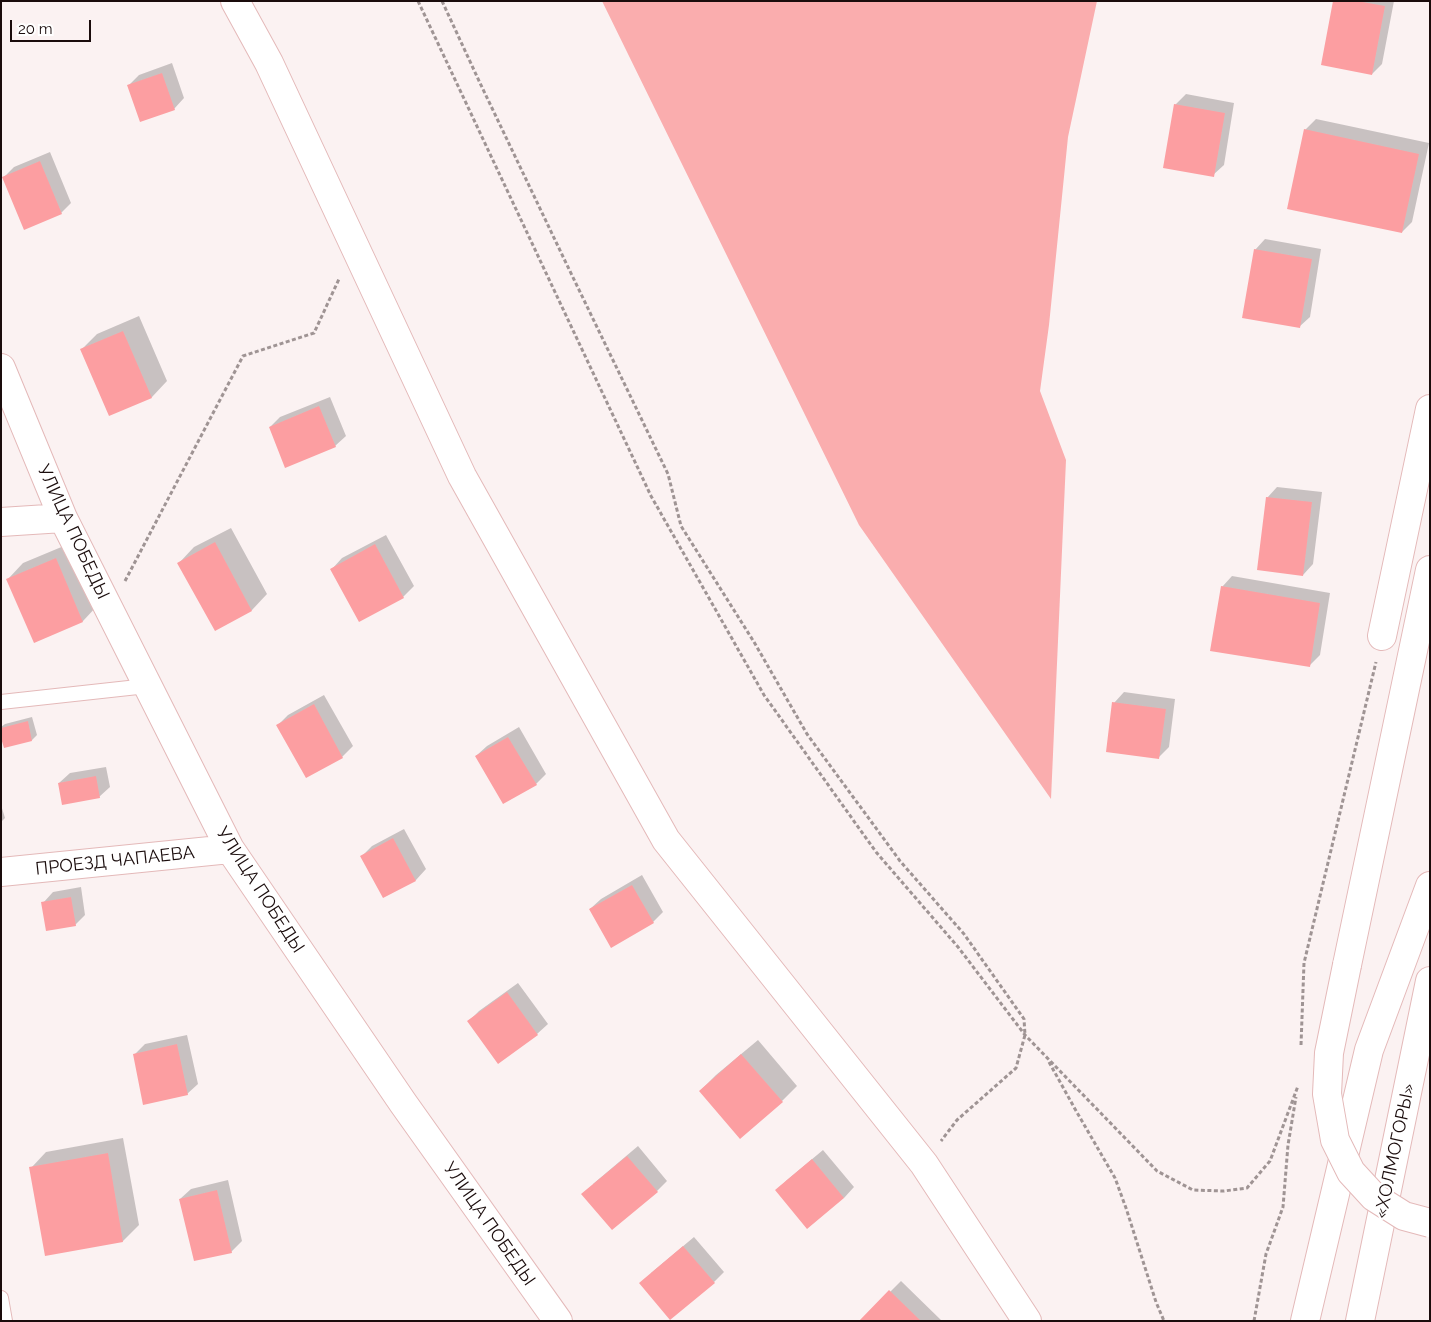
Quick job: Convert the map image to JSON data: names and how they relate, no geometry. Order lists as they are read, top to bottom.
{
  "streets": {
    "main road": ["УЛИЦА ПОБЕДЫ", "ПРОЕЗД ЧАПАЕВА", "«ХОЛМОГОРЫ»"]
  },
  "crossings": [
    ["УЛИЦА ПОБЕДЫ", "ПРОЕЗД ЧАПАЕВА"]
  ],
  "scale_bar": "20 m"
}
